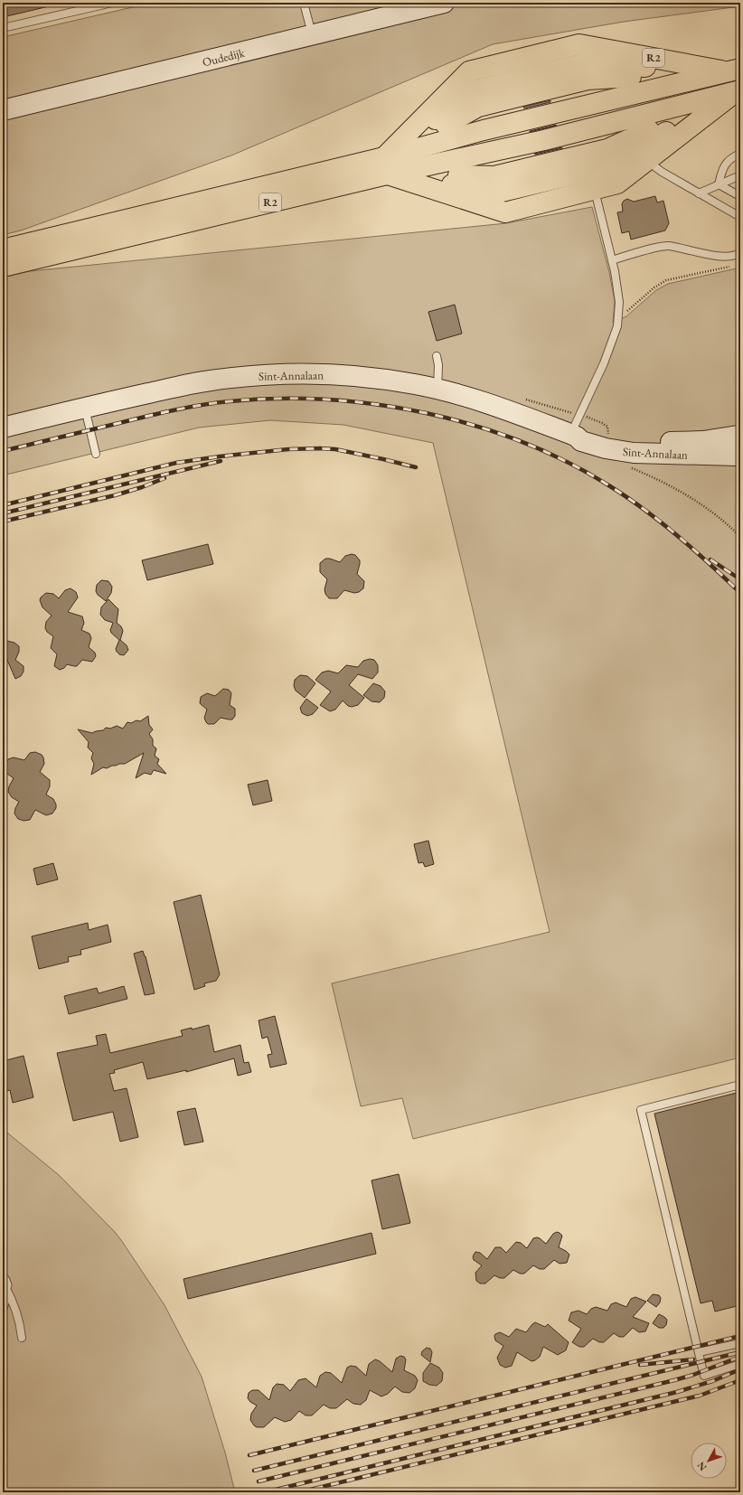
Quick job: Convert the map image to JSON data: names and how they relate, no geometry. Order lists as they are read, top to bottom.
{
  "streets": {
    "highway": ["R2"],
    "street": ["Oudedijk", "Sint-Annalaan"]
  },
  "north": "bottom left"
}
